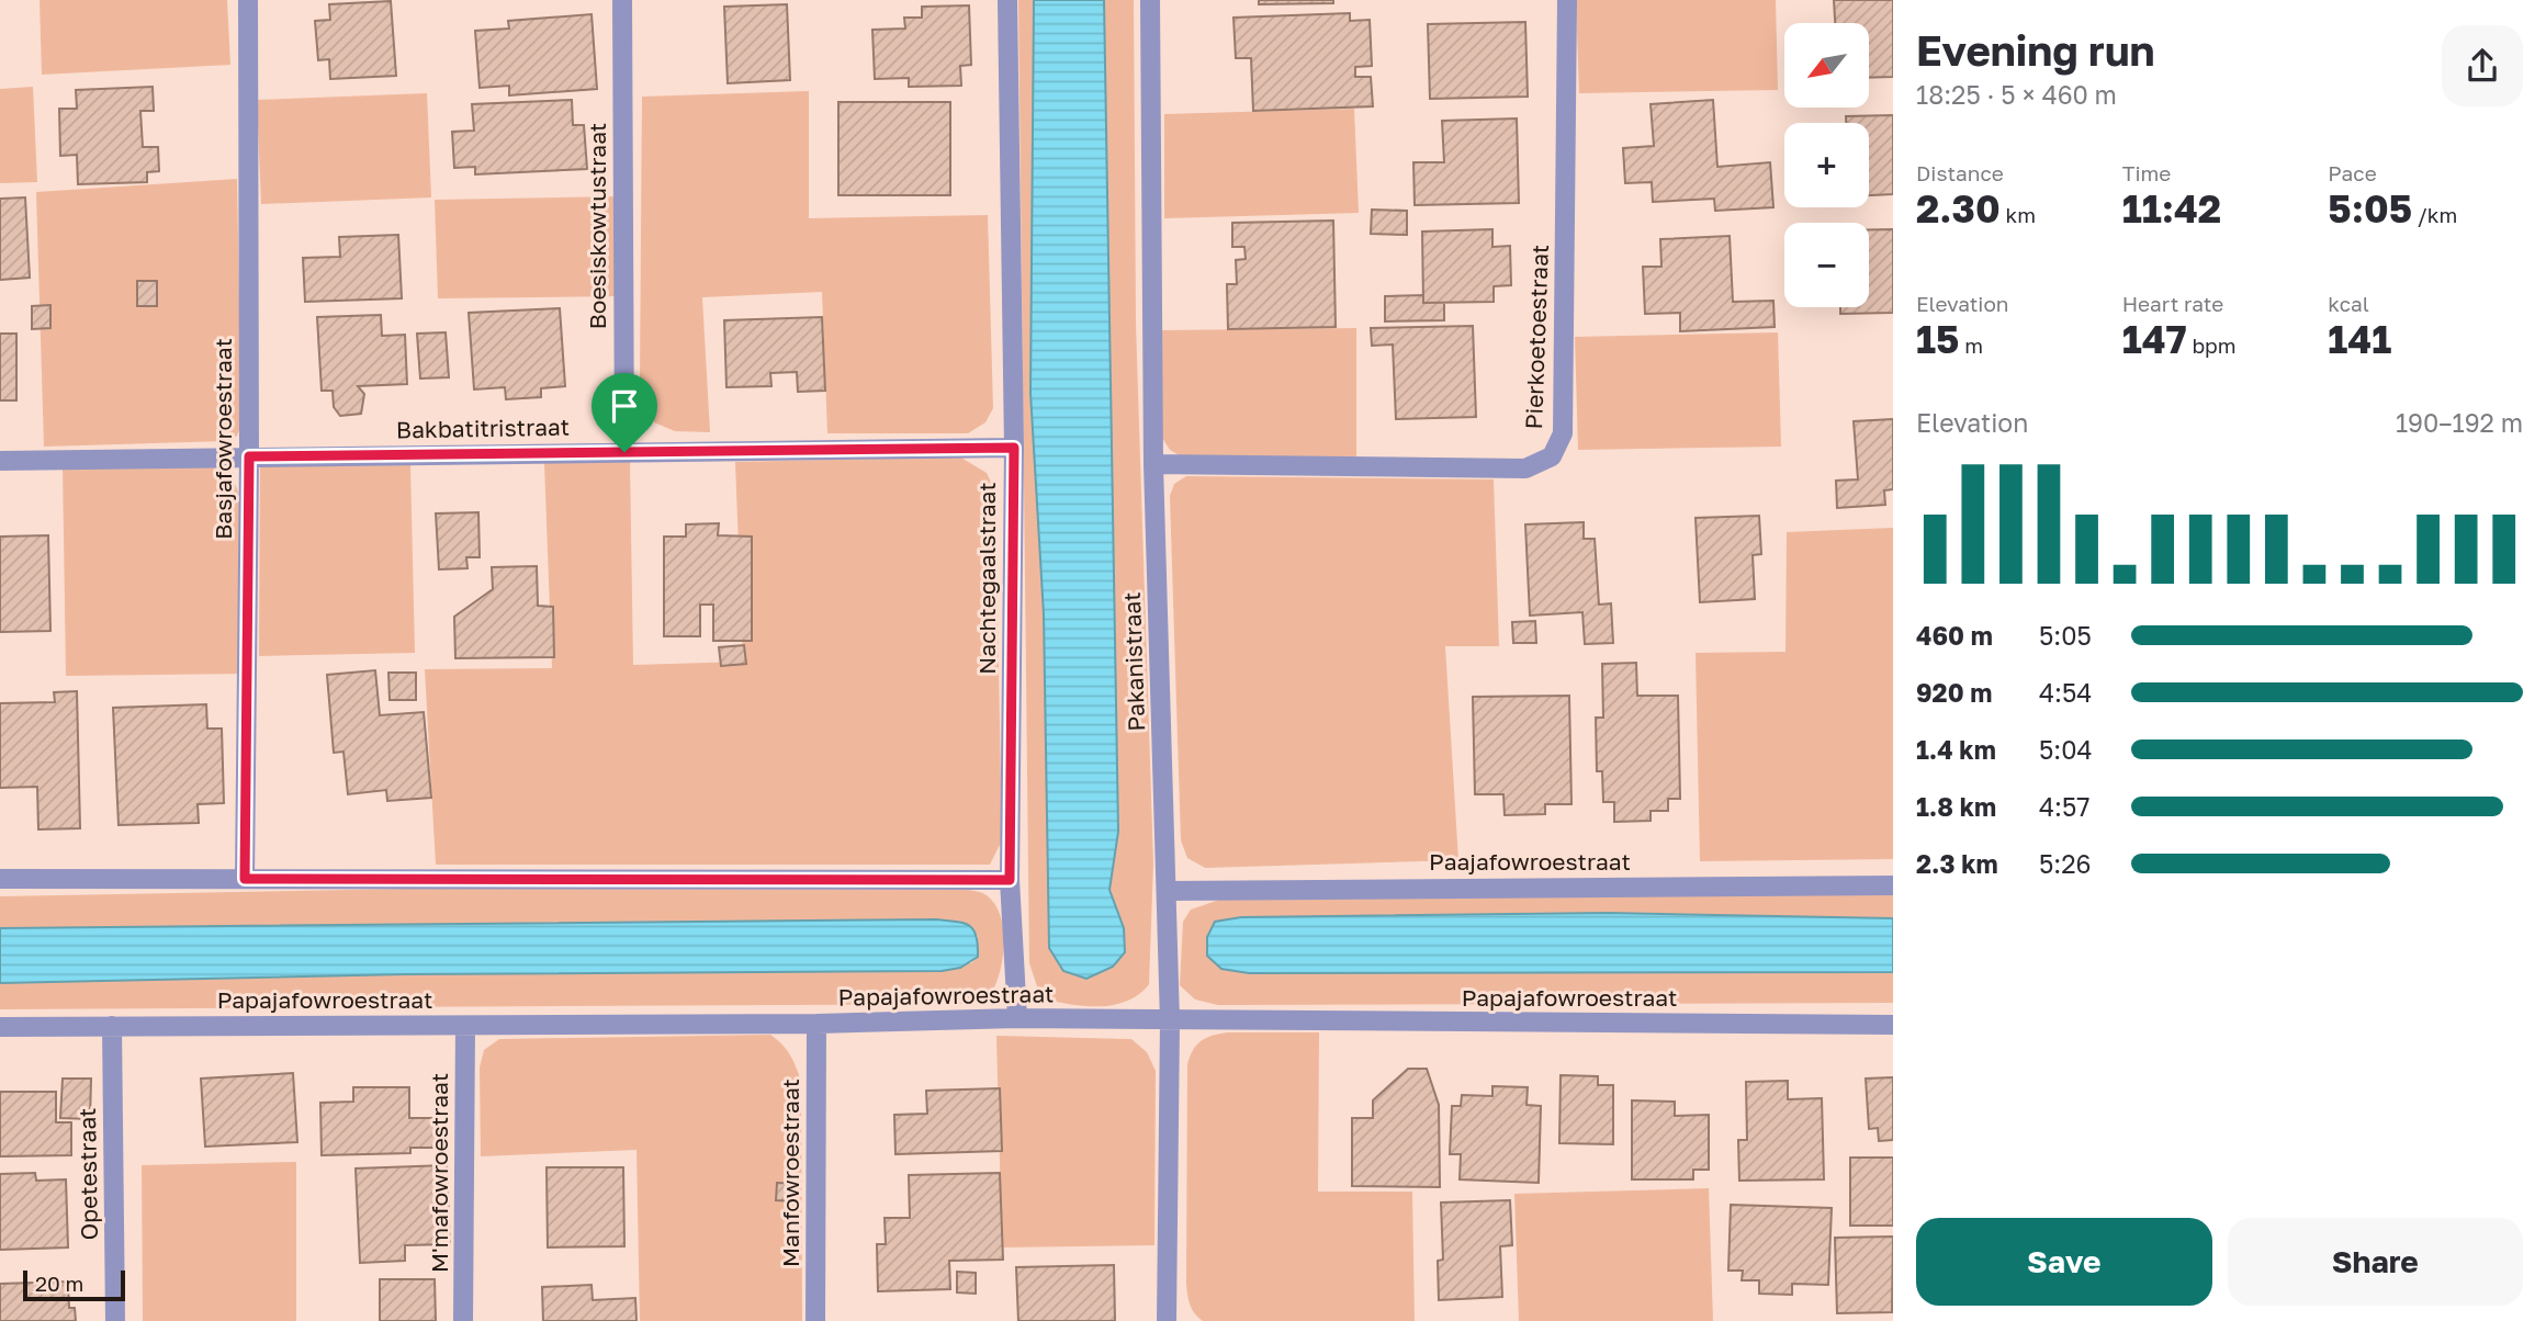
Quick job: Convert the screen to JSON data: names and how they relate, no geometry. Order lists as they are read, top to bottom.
{
  "streets": {
    "street": [
      "Boesiskowtustraat",
      "Pierkoetoestraat",
      "Bakbatitristraat",
      "Basjafowroestraat",
      "Nachtegaalstraat",
      "Pakanistraat",
      "Paajafowroestraat",
      "Papajafowroestraat",
      "M'mafowroestraat",
      "Manfowroestraat",
      "Opetestraat"
    ]
  },
  "crossings": [
    ["Boesiskowtustraat", "Bakbatitristraat"],
    ["Pierkoetoestraat", "Pakanistraat"],
    ["Bakbatitristraat", "Basjafowroestraat"],
    ["Bakbatitristraat", "Nachtegaalstraat"],
    ["Nachtegaalstraat", "Papajafowroestraat"],
    ["Pakanistraat", "Paajafowroestraat"],
    ["Pakanistraat", "Papajafowroestraat"],
    ["Papajafowroestraat", "M'mafowroestraat"],
    ["Papajafowroestraat", "Manfowroestraat"],
    ["Papajafowroestraat", "Opetestraat"]
  ],
  "scale_bar": "20 m",
  "north": "bottom left",
  "page": {
    "heading": ["Evening run", "18:25 · 5 × 460 m"],
    "map_buttons": ["+", "−"],
    "stats": [
      ["Distance", "2.30 km"],
      ["Time", "11:42"],
      ["Pace", "5:05 /km"],
      ["Elevation", "15 m"],
      ["Heart rate", "147 bpm"],
      ["kcal", "141"]
    ],
    "chart": ["Elevation", "190–192 m"],
    "list": [
      {
        "name": "460 m",
        "note": "5:05"
      },
      {
        "name": "920 m",
        "note": "4:54"
      },
      {
        "name": "1.4 km",
        "note": "5:04"
      },
      {
        "name": "1.8 km",
        "note": "4:57"
      },
      {
        "name": "2.3 km",
        "note": "5:26"
      }
    ],
    "buttons": ["Save", "Share"],
    "scale": "20 m"
  }
}
